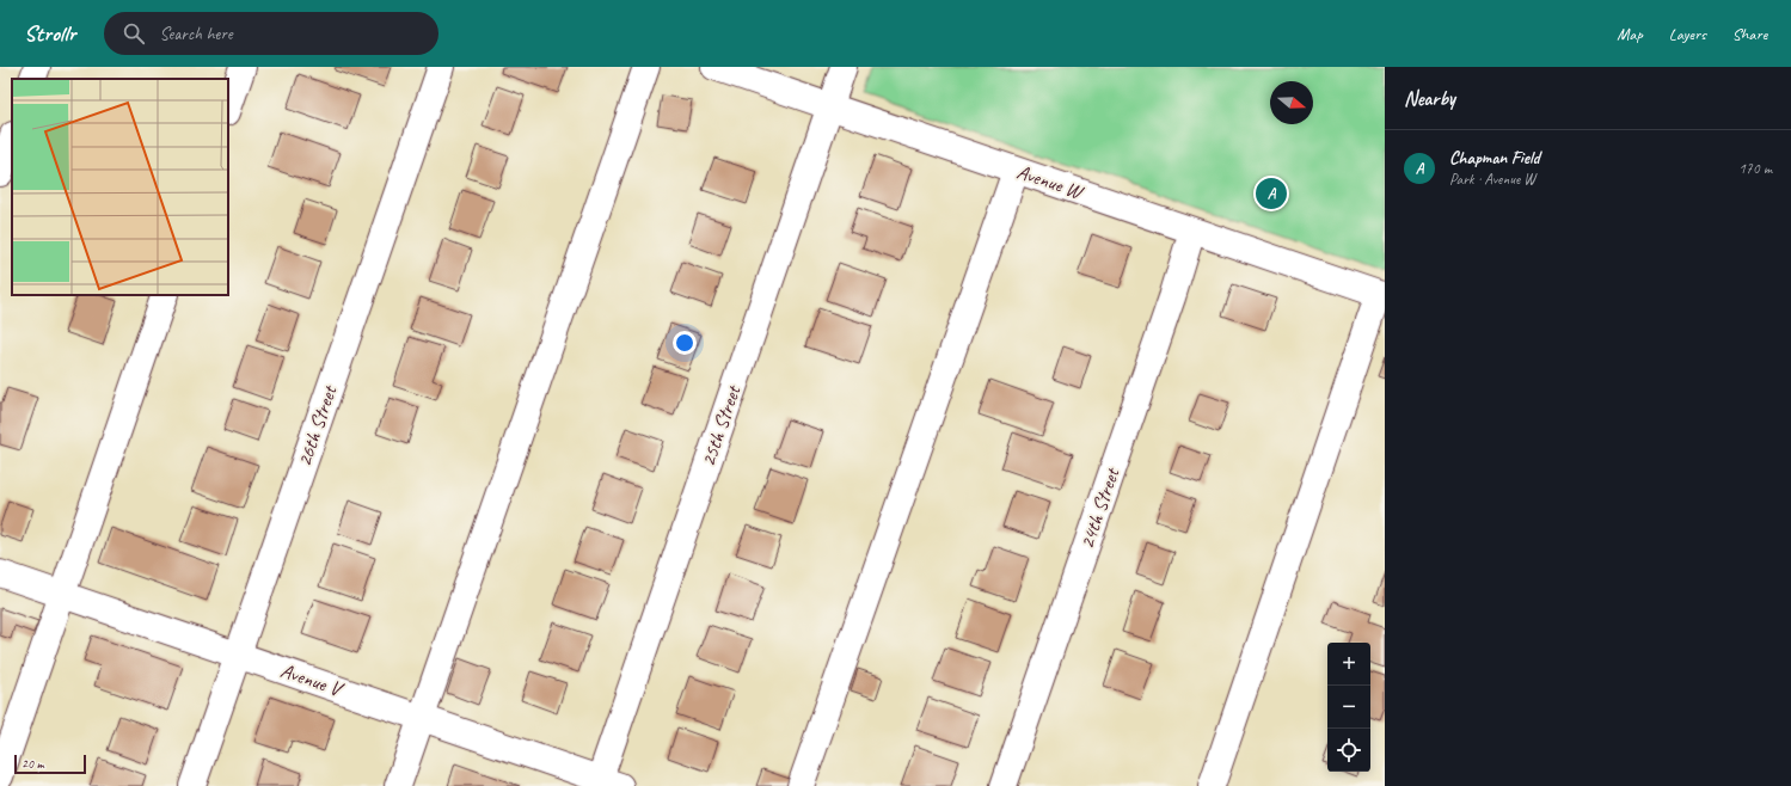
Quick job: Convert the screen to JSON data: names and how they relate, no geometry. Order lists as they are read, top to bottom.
{
  "streets": {
    "street": [
      "Avenue W",
      "26th Street",
      "25th Street",
      "24th Street",
      "Avenue V"
    ]
  },
  "crossings": [
    ["Avenue W", "25th Street"],
    ["Avenue W", "24th Street"],
    ["26th Street", "Avenue V"],
    ["25th Street", "Avenue V"]
  ],
  "scale_bar": "20 m",
  "north": "right",
  "page": {
    "header": "Strollr",
    "search": "Search here",
    "nav": ["Map", "Layers", "Share"],
    "heading": "Nearby",
    "list": [
      {
        "mark": "A",
        "name": "Chapman Field",
        "note": "Park · Avenue W",
        "value": "170 m"
      }
    ],
    "pins": "A",
    "map_buttons": ["+", "−"],
    "scale": "20 m"
  }
}
